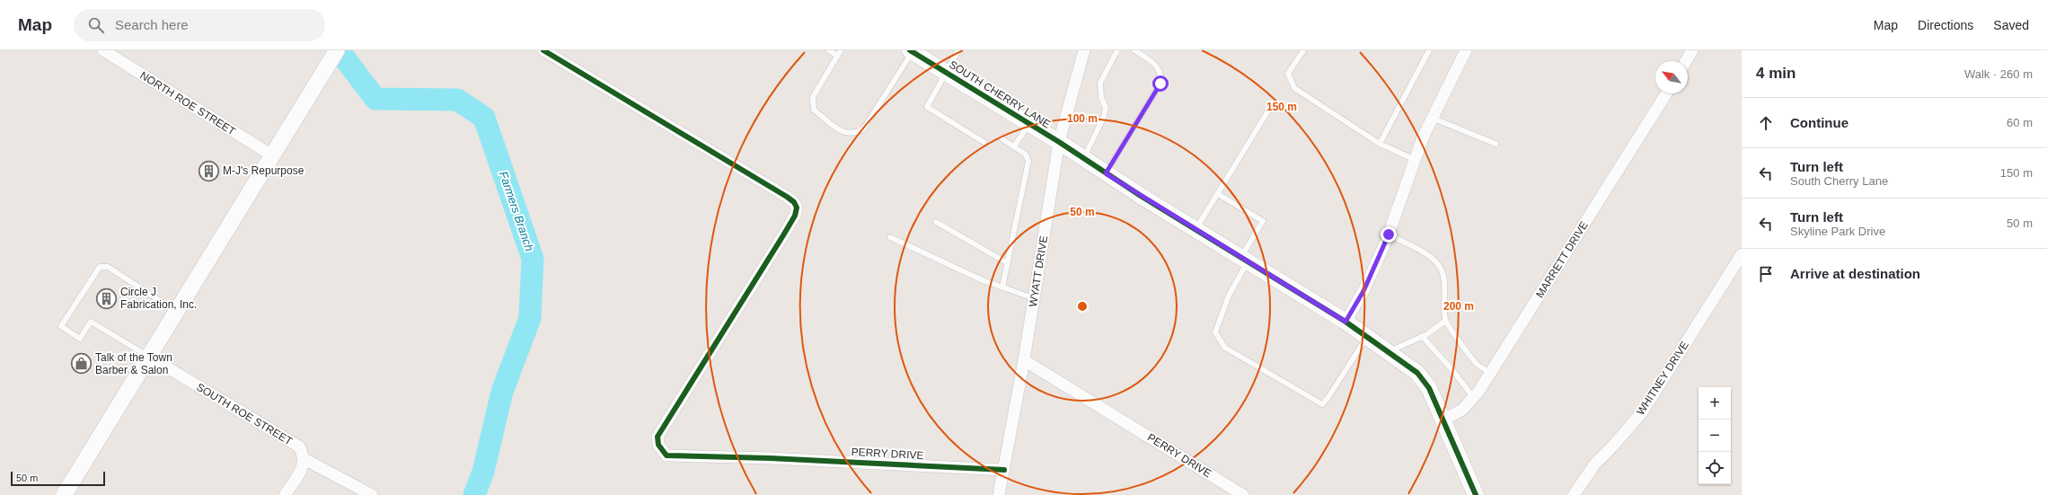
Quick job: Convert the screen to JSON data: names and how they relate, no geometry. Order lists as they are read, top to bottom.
{
  "streets": {
    "street": [
      "SOUTH CHERRY LANE",
      "NORTH ROE STREET",
      "MARRETT DRIVE",
      "WYATT DRIVE",
      "WHITNEY DRIVE",
      "SOUTH ROE STREET",
      "PERRY DRIVE"
    ]
  },
  "crossings": [
    ["SOUTH CHERRY LANE", "MARRETT DRIVE"],
    ["SOUTH CHERRY LANE", "WYATT DRIVE"],
    ["WYATT DRIVE", "PERRY DRIVE"]
  ],
  "water": ["Farmers Branch"],
  "places": {
    "building": ["M-J's Repurpose", "Circle J Fabrication, Inc."],
    "shop": ["Talk of the Town Barber & Salon"]
  },
  "scale_bar": "50 m",
  "north": "top left",
  "page": {
    "header": "Map",
    "search": "Search here",
    "nav": ["Map", "Directions", "Saved"],
    "heading": ["4 min", "Walk · 260 m"],
    "list": [
      ["Continue", "60 m"],
      ["Turn left", "South Cherry Lane", "150 m"],
      ["Turn left", "Skyline Park Drive", "50 m"],
      "Arrive at destination"
    ],
    "map_buttons": ["+", "−"],
    "scale": "50 m"
  },
  "rings": [
    "150 m",
    "100 m",
    "50 m",
    "200 m"
  ]
}
